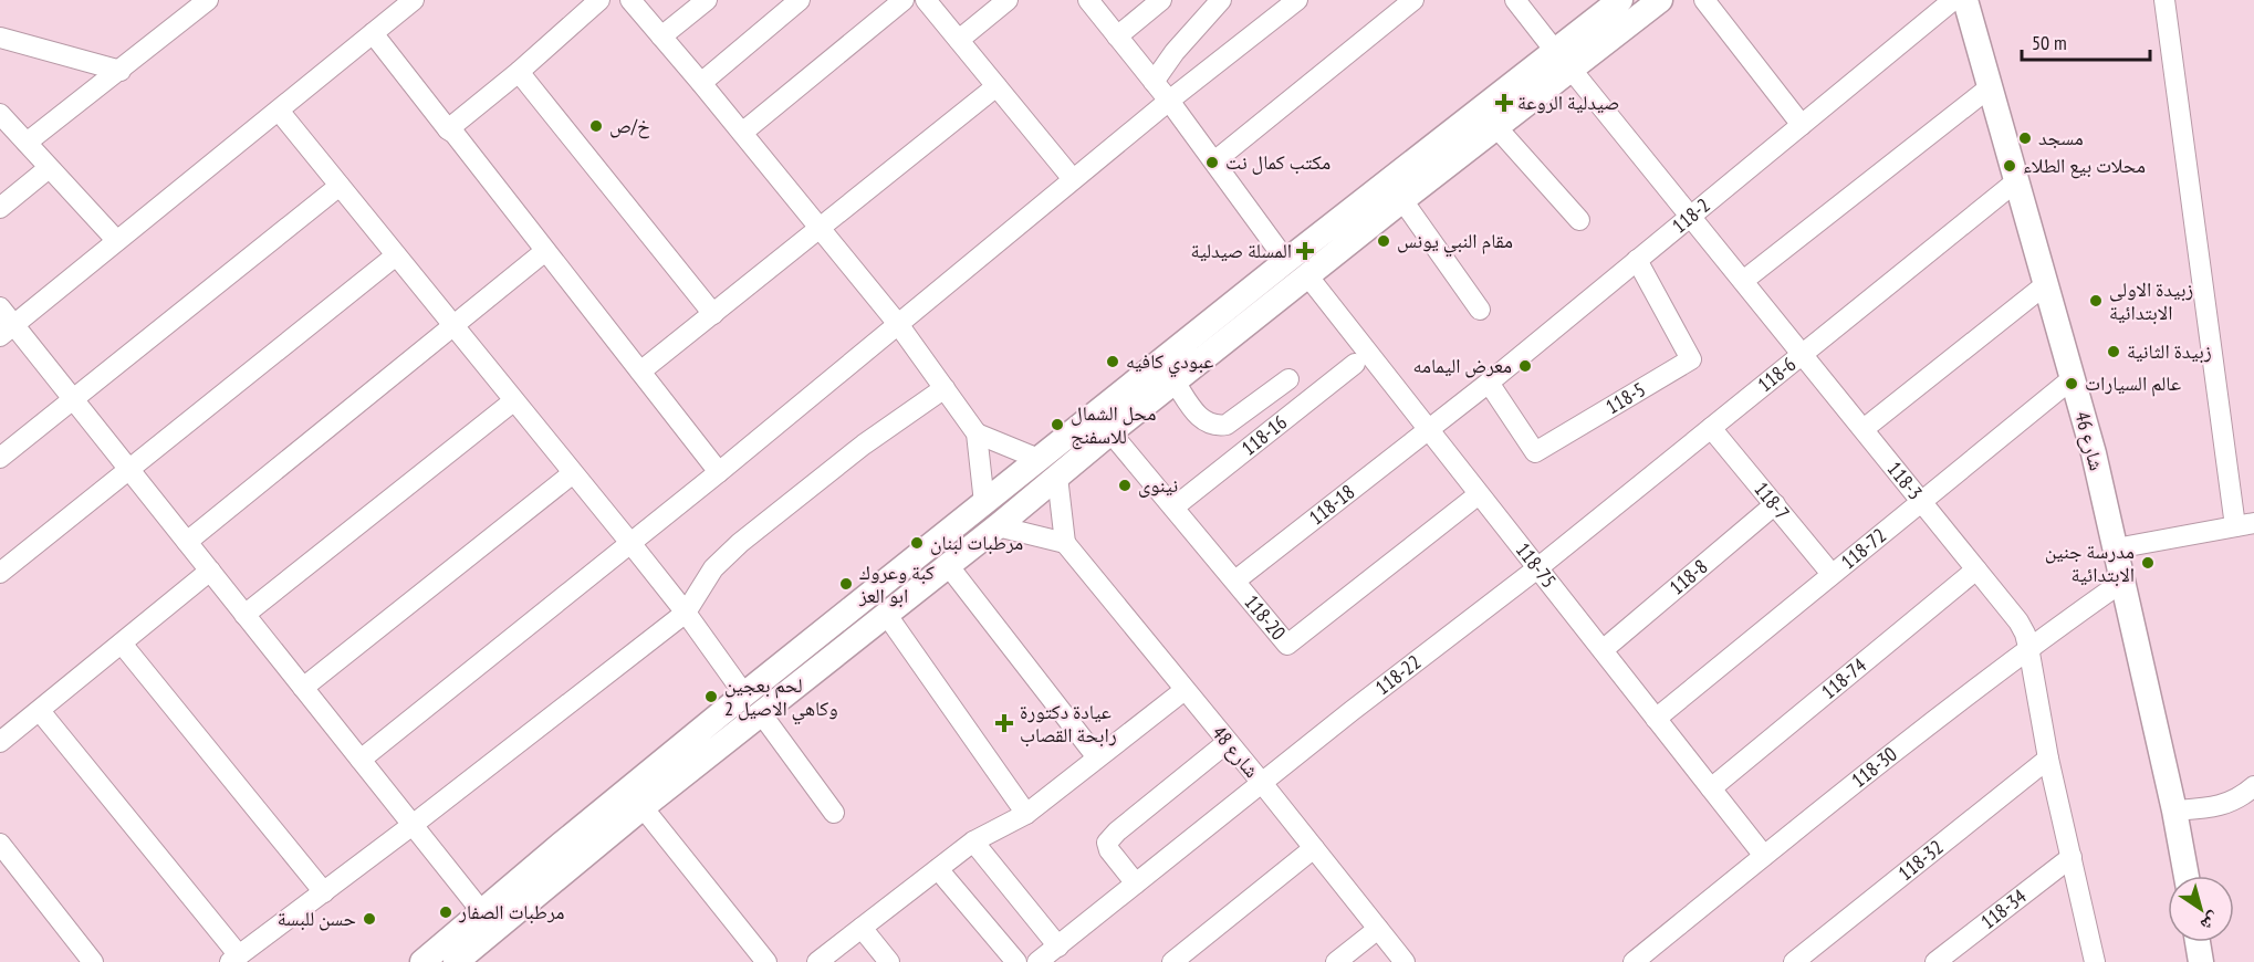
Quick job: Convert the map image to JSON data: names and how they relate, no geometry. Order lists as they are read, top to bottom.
{
  "streets": {
    "main road": ["شارع 46"],
    "street": [
      "118-2",
      "118-6",
      "118-5",
      "118-16",
      "118-3",
      "118-7",
      "118-18",
      "118-72",
      "118-75",
      "118-8",
      "118-20",
      "118-22",
      "118-74",
      "شارع 48",
      "118-30",
      "118-32",
      "118-34"
    ]
  },
  "crossings": [
    ["118-2", "118-5"],
    ["118-2", "118-3"],
    ["118-2", "118-18"],
    ["118-2", "118-75"],
    ["118-6", "شارع 46"],
    ["118-6", "118-3"],
    ["118-6", "118-7"],
    ["118-6", "118-75"],
    ["118-6", "118-22"],
    ["118-16", "118-20"],
    ["شارع 46", "118-72"],
    ["شارع 46", "118-30"],
    ["118-3", "118-72"],
    ["118-3", "118-74"],
    ["118-3", "118-30"],
    ["118-3", "118-32"],
    ["118-3", "118-34"],
    ["118-7", "118-72"],
    ["118-7", "118-8"],
    ["118-18", "118-75"],
    ["118-18", "118-20"],
    ["118-72", "118-75"],
    ["118-75", "118-8"],
    ["118-75", "118-20"],
    ["118-75", "118-22"],
    ["118-75", "118-74"],
    ["118-75", "118-30"],
    ["118-22", "شارع 48"]
  ],
  "places": {
    "health": ["صيدلية الروعة", "المسلة صيدلية", "عيادة دكتورة رابحة القصاب"],
    "other": [
      "خ/ص",
      "مسجد",
      "مكتب كمال نت",
      "محلات بيع الطلاء",
      "مقام النبي يونس",
      "زبيدة الاولى الابتدائية",
      "زبيدة الثانية",
      "عبودي كافيه",
      "معرض اليمامه",
      "عالم السيارات",
      "محل الشمال للاسفنج",
      "نينوى",
      "مرطبات لبنان",
      "مدرسة جنين الابتدائية",
      "كبة وعروك ابو العز",
      "لحم بعجين وكاهي الاصيل 2",
      "مرطبات الصفار",
      "حسن للبسة"
    ]
  },
  "scale_bar": "50 m",
  "north": "bottom right"
}
